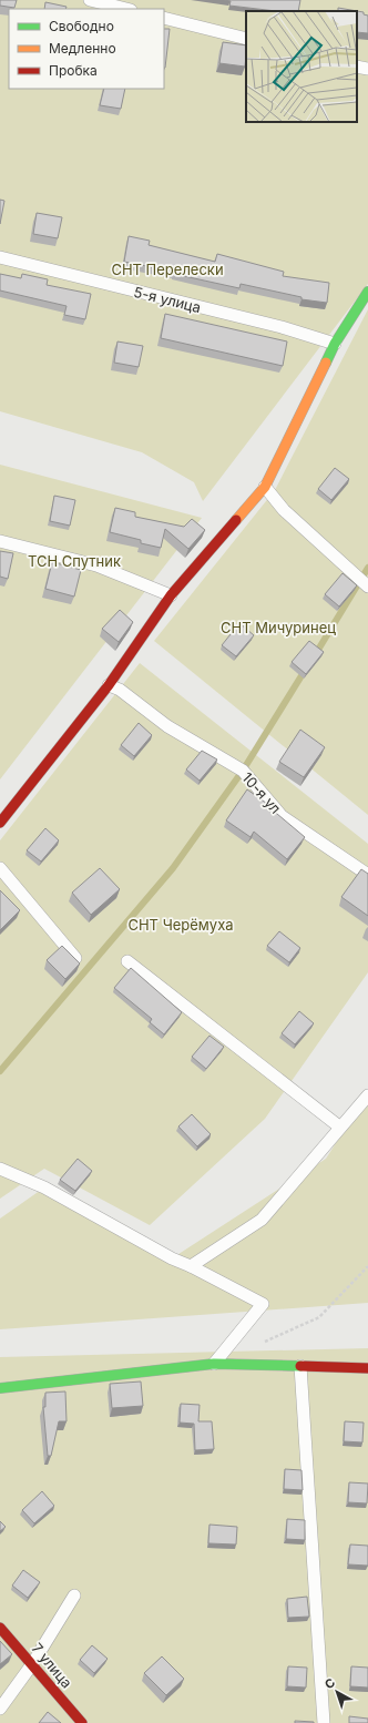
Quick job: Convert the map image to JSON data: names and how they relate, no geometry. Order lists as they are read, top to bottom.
{
  "streets": {
    "street": ["7 улица"],
    "lane": ["5-я улица", "10-я ул"]
  },
  "parks": [
    "СНТ Перелески",
    "ТСН Спутник",
    "СНТ Мичуринец",
    "СНТ Черёмуха"
  ],
  "legend": ["Свободно", "Медленно", "Пробка"],
  "north": "top left"
}
